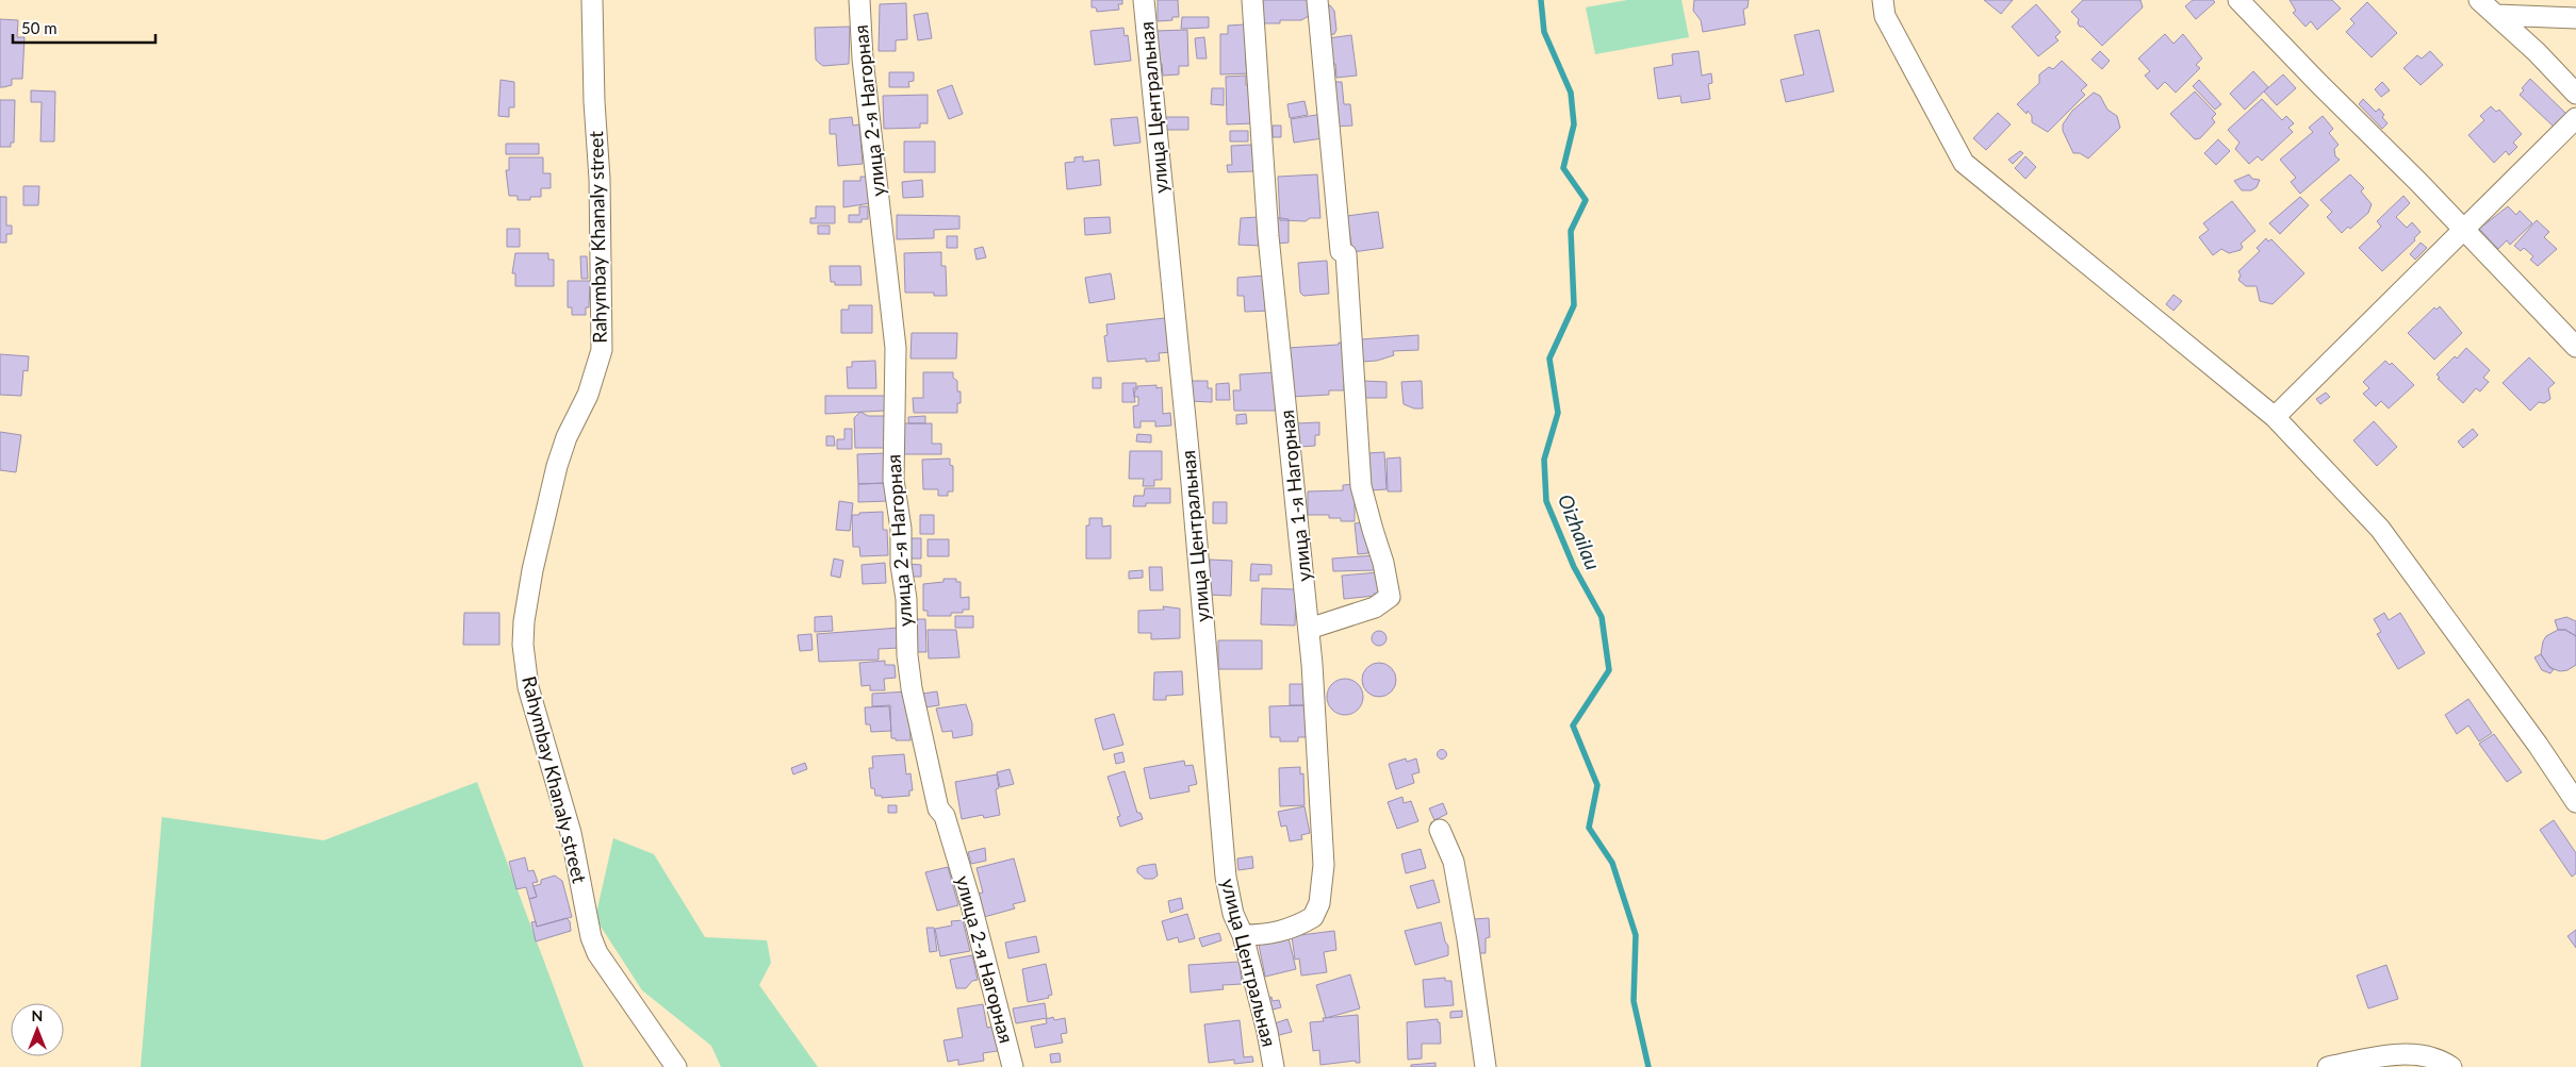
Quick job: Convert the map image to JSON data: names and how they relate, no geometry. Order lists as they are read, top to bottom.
{
  "streets": {
    "street": [
      "улица Центральная",
      "улица 2-я Нагорная",
      "Rahymbay Khanaly street",
      "улица 1-я Нагорная"
    ]
  },
  "crossings": [
    ["улица Центральная", "улица 1-я Нагорная"]
  ],
  "water": ["Oizhailau"],
  "scale_bar": "50 m",
  "north": "top"
}
